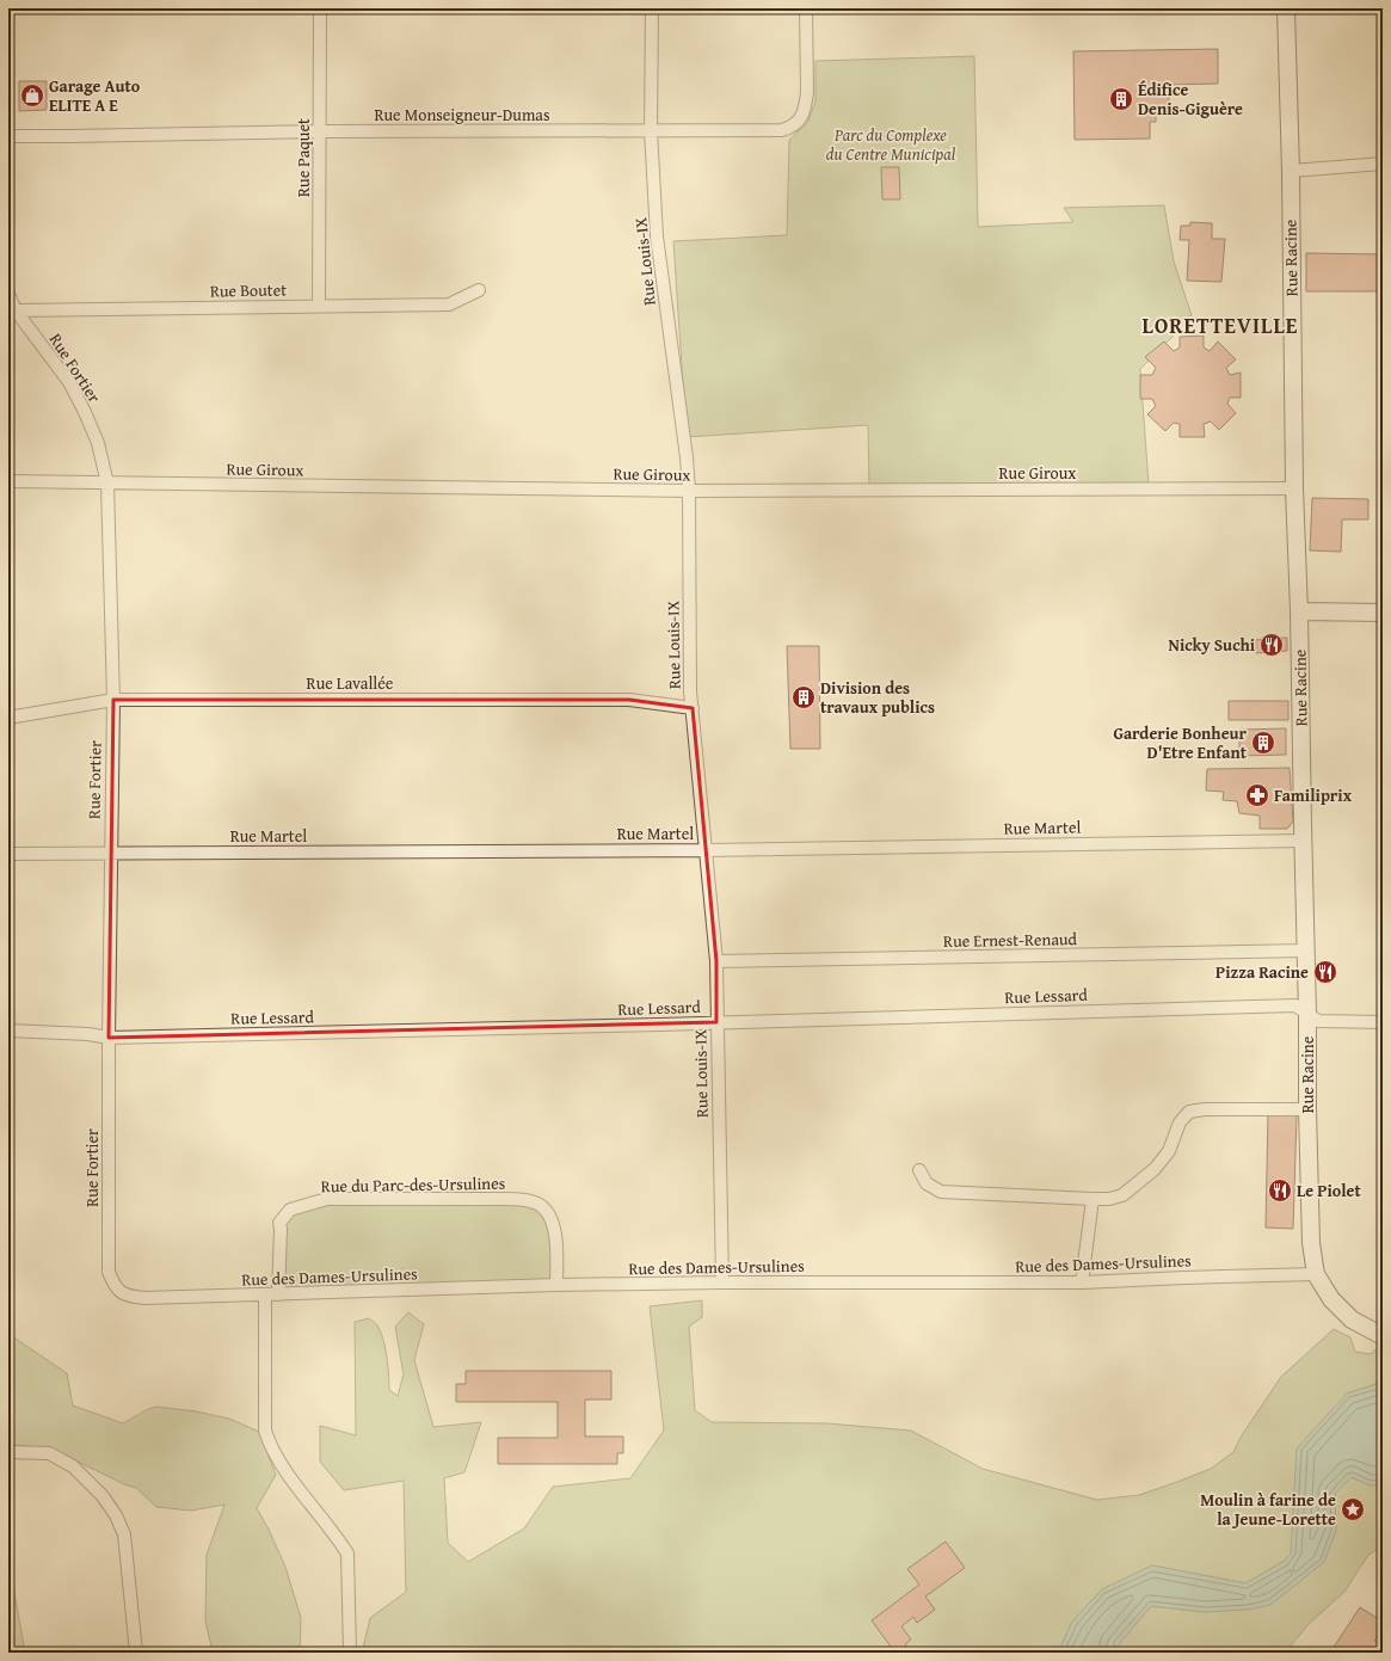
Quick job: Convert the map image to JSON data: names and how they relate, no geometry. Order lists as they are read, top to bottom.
{
  "streets": {
    "main road": ["Rue Racine"],
    "street": [
      "Rue Monseigneur-Dumas",
      "Rue Paquet",
      "Rue Louis-IX",
      "Rue Boutet",
      "Rue Fortier",
      "Rue Giroux",
      "Rue Lavallée",
      "Rue Martel",
      "Rue Ernest-Renaud",
      "Rue Lessard",
      "Rue du Parc-des-Ursulines",
      "Rue des Dames-Ursulines"
    ]
  },
  "crossings": [
    ["Rue Monseigneur-Dumas", "Rue Paquet"],
    ["Rue Monseigneur-Dumas", "Rue Louis-IX"],
    ["Rue Paquet", "Rue Boutet"],
    ["Rue Racine", "Rue Giroux"],
    ["Rue Racine", "Rue Martel"],
    ["Rue Racine", "Rue Ernest-Renaud"],
    ["Rue Racine", "Rue Lessard"],
    ["Rue Racine", "Rue des Dames-Ursulines"],
    ["Rue Louis-IX", "Rue Giroux"],
    ["Rue Louis-IX", "Rue Lavallée"],
    ["Rue Louis-IX", "Rue Martel"],
    ["Rue Louis-IX", "Rue Ernest-Renaud"],
    ["Rue Louis-IX", "Rue Lessard"],
    ["Rue Louis-IX", "Rue des Dames-Ursulines"],
    ["Rue Boutet", "Rue Fortier"],
    ["Rue Fortier", "Rue Giroux"],
    ["Rue Fortier", "Rue Lavallée"],
    ["Rue Fortier", "Rue Martel"],
    ["Rue Fortier", "Rue Lessard"],
    ["Rue Fortier", "Rue des Dames-Ursulines"],
    ["Rue du Parc-des-Ursulines", "Rue des Dames-Ursulines"]
  ],
  "districts": ["LORETTEVILLE"],
  "parks": ["Parc du Complexe du Centre Municipal"],
  "places": {
    "shop": ["Garage Auto ELITE A E"],
    "building": ["Édifice Denis-Giguère", "Division des travaux publics", "Garderie Bonheur D'Etre Enfant"],
    "restaurant": ["Nicky Suchi", "Pizza Racine", "Le Piolet"],
    "pharmacy": ["Familiprix"],
    "place": ["Moulin à farine de la Jeune-Lorette"]
  }
}
